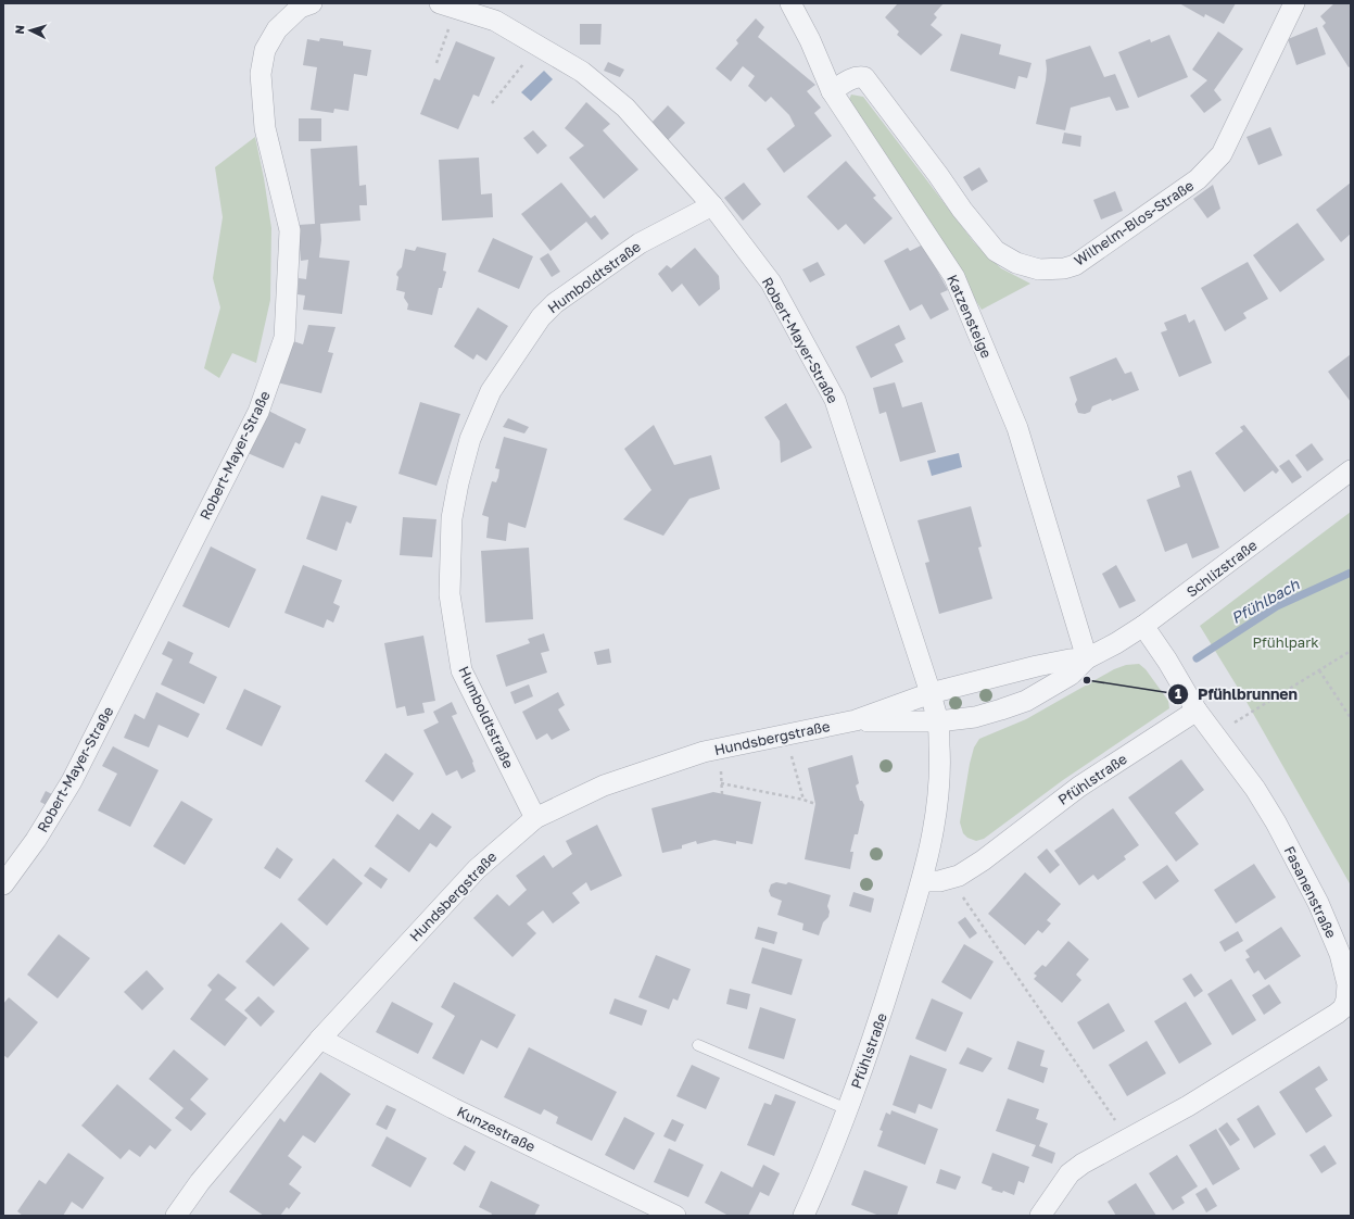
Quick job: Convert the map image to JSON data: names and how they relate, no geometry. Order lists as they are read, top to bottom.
{
  "streets": {
    "street": [
      "Wilhelm-Blos-Straße",
      "Humboldtstraße",
      "Katzensteige",
      "Robert-Mayer-Straße",
      "Schlizstraße",
      "Hundsbergstraße",
      "Pfühlstraße",
      "Fasanenstraße",
      "Kunzestraße"
    ]
  },
  "crossings": [
    ["Wilhelm-Blos-Straße", "Katzensteige"],
    ["Humboldtstraße", "Robert-Mayer-Straße"],
    ["Humboldtstraße", "Hundsbergstraße"],
    ["Katzensteige", "Schlizstraße"],
    ["Robert-Mayer-Straße", "Schlizstraße"],
    ["Robert-Mayer-Straße", "Hundsbergstraße"],
    ["Robert-Mayer-Straße", "Pfühlstraße"],
    ["Schlizstraße", "Hundsbergstraße"],
    ["Schlizstraße", "Pfühlstraße"],
    ["Schlizstraße", "Fasanenstraße"],
    ["Hundsbergstraße", "Pfühlstraße"],
    ["Hundsbergstraße", "Kunzestraße"],
    ["Pfühlstraße", "Fasanenstraße"]
  ],
  "water": ["Pfühlbach"],
  "parks": ["Pfühlpark"],
  "places": ["Pfühlbrunnen"],
  "north": "left"
}
